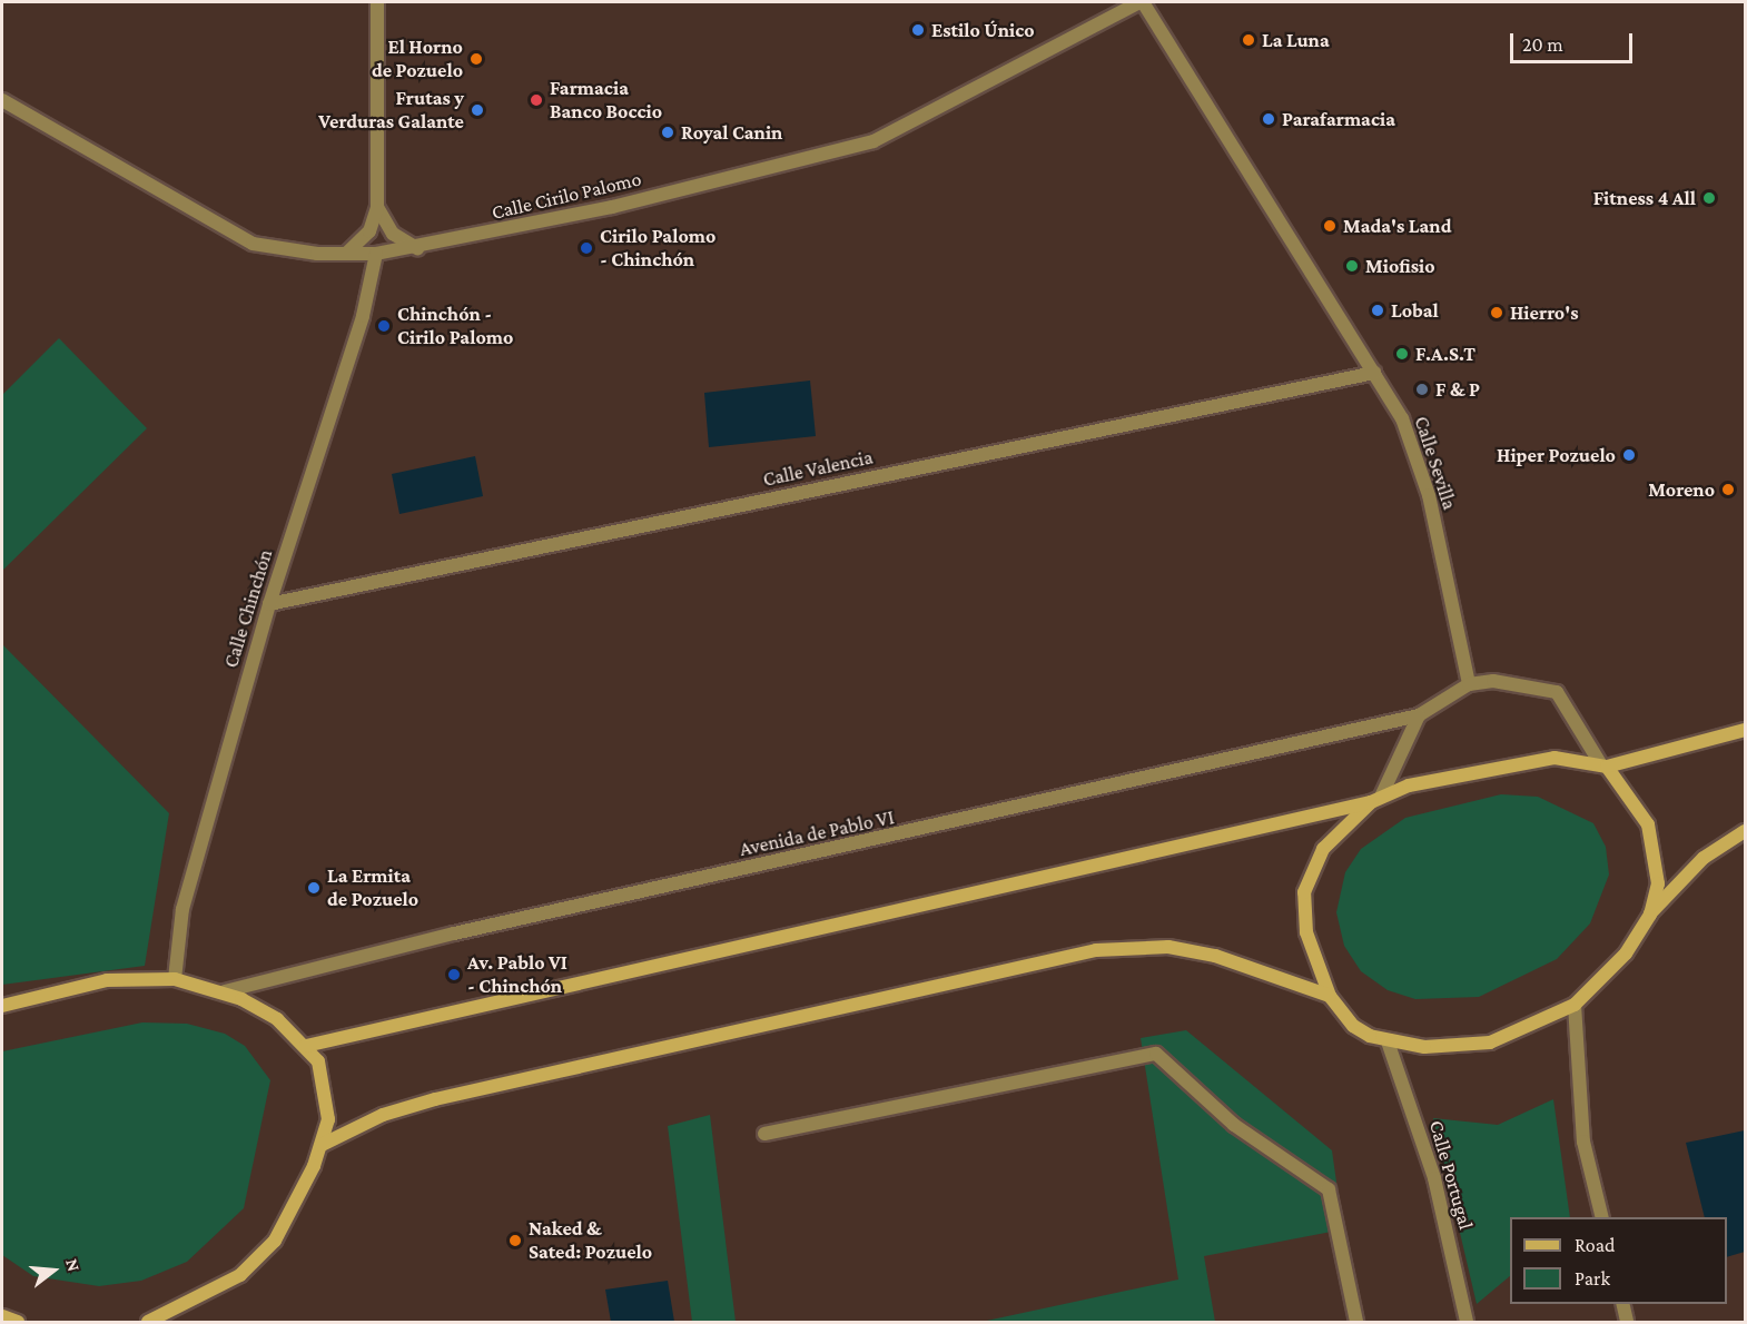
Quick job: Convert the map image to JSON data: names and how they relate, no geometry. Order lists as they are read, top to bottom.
{
  "streets": {
    "main road": ["Avenida de Pablo VI"],
    "street": [
      "Calle Cirilo Palomo",
      "Calle Sevilla",
      "Calle Valencia",
      "Calle Chinchón",
      "Calle Portugal"
    ]
  },
  "crossings": [
    ["Calle Cirilo Palomo", "Calle Sevilla"],
    ["Calle Cirilo Palomo", "Calle Chinchón"],
    ["Calle Sevilla", "Calle Valencia"],
    ["Calle Valencia", "Calle Chinchón"],
    ["Calle Chinchón", "Avenida de Pablo VI"]
  ],
  "places": [
    "Estilo Único",
    "La Luna",
    "El Horno de Pozuelo",
    "Farmacia Banco Boccio",
    "Frutas y Verduras Galante",
    "Parafarmacia",
    "Royal Canin",
    "Fitness 4 All",
    "Mada's Land",
    "Cirilo Palomo - Chinchón",
    "Miofisio",
    "Lobal",
    "Hierro's",
    "Chinchón - Cirilo Palomo",
    "F.A.S.T",
    "F & P",
    "Hiper Pozuelo",
    "Moreno",
    "La Ermita de Pozuelo",
    "Av. Pablo VI - Chinchón",
    "Naked & Sated: Pozuelo"
  ],
  "legend": ["Road", "Park"],
  "scale_bar": "20 m",
  "north": "right"
}
